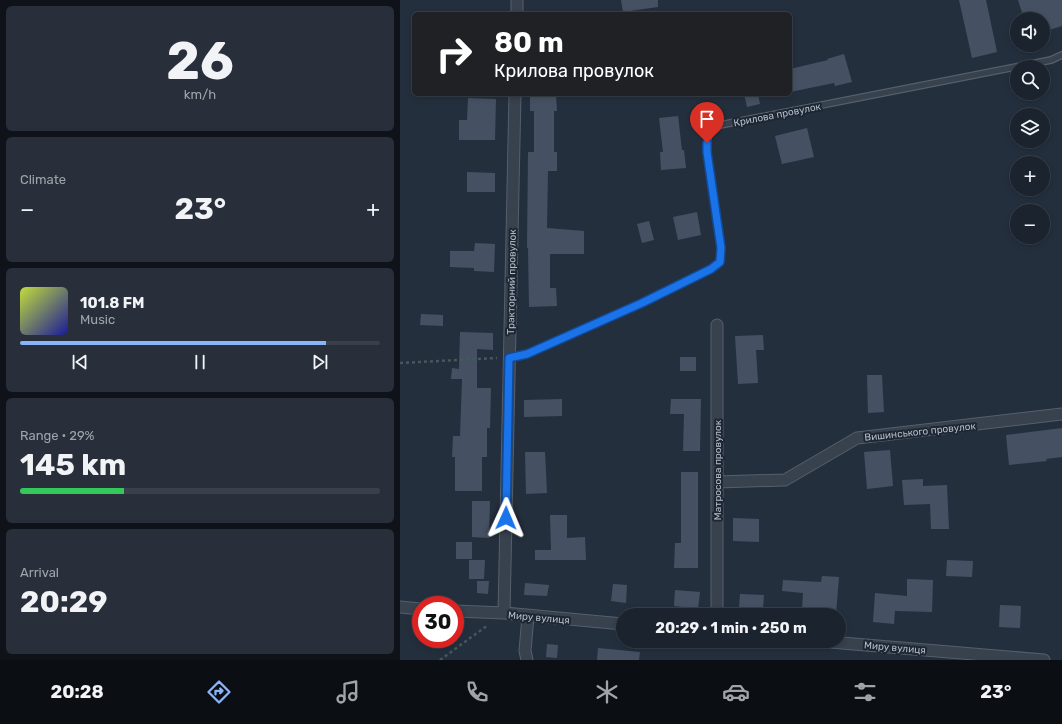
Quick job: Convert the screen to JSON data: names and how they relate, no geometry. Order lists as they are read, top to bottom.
{
  "streets": {
    "street": [
      "Тракторний провулок",
      "Вишинського провулок",
      "Матросова провулок",
      "Миру вулиця"
    ],
    "lane": ["Крилова провулок"]
  },
  "crossings": [
    ["Крилова провулок", "Тракторний провулок"],
    ["Тракторний провулок", "Миру вулиця"],
    ["Вишинського провулок", "Матросова провулок"]
  ],
  "page": {
    "tile": [
      ["26", "km/h"],
      "Climate",
      ["Range · 29%", "145 km"],
      ["Arrival", "20:29"]
    ],
    "map_buttons": ["+", "−"],
    "turn": ["80 m", "Крилова провулок"],
    "heat": ["−", "23°", "+"],
    "song": ["101.8 FM", "Music"],
    "limit": "30",
    "trip": "20:29 · 1 min · 250 m",
    "tabs": ["20:28", "23°"]
  }
}
